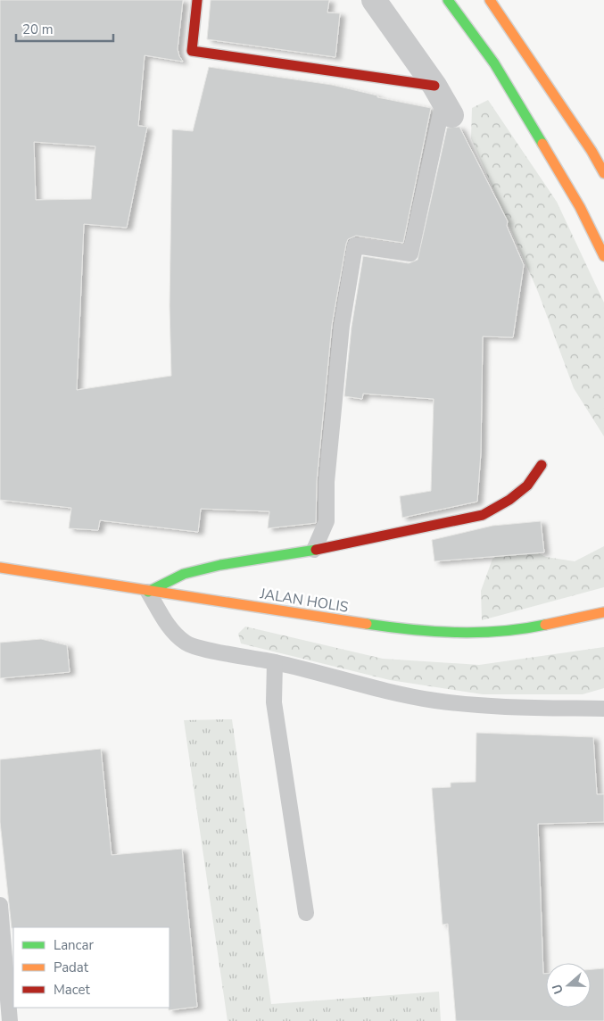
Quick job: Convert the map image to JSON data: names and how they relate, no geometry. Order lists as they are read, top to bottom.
{
  "streets": {
    "main road": ["JALAN HOLIS"]
  },
  "legend": ["Lancar", "Padat", "Macet"],
  "scale_bar": "20 m",
  "north": "left"
}
